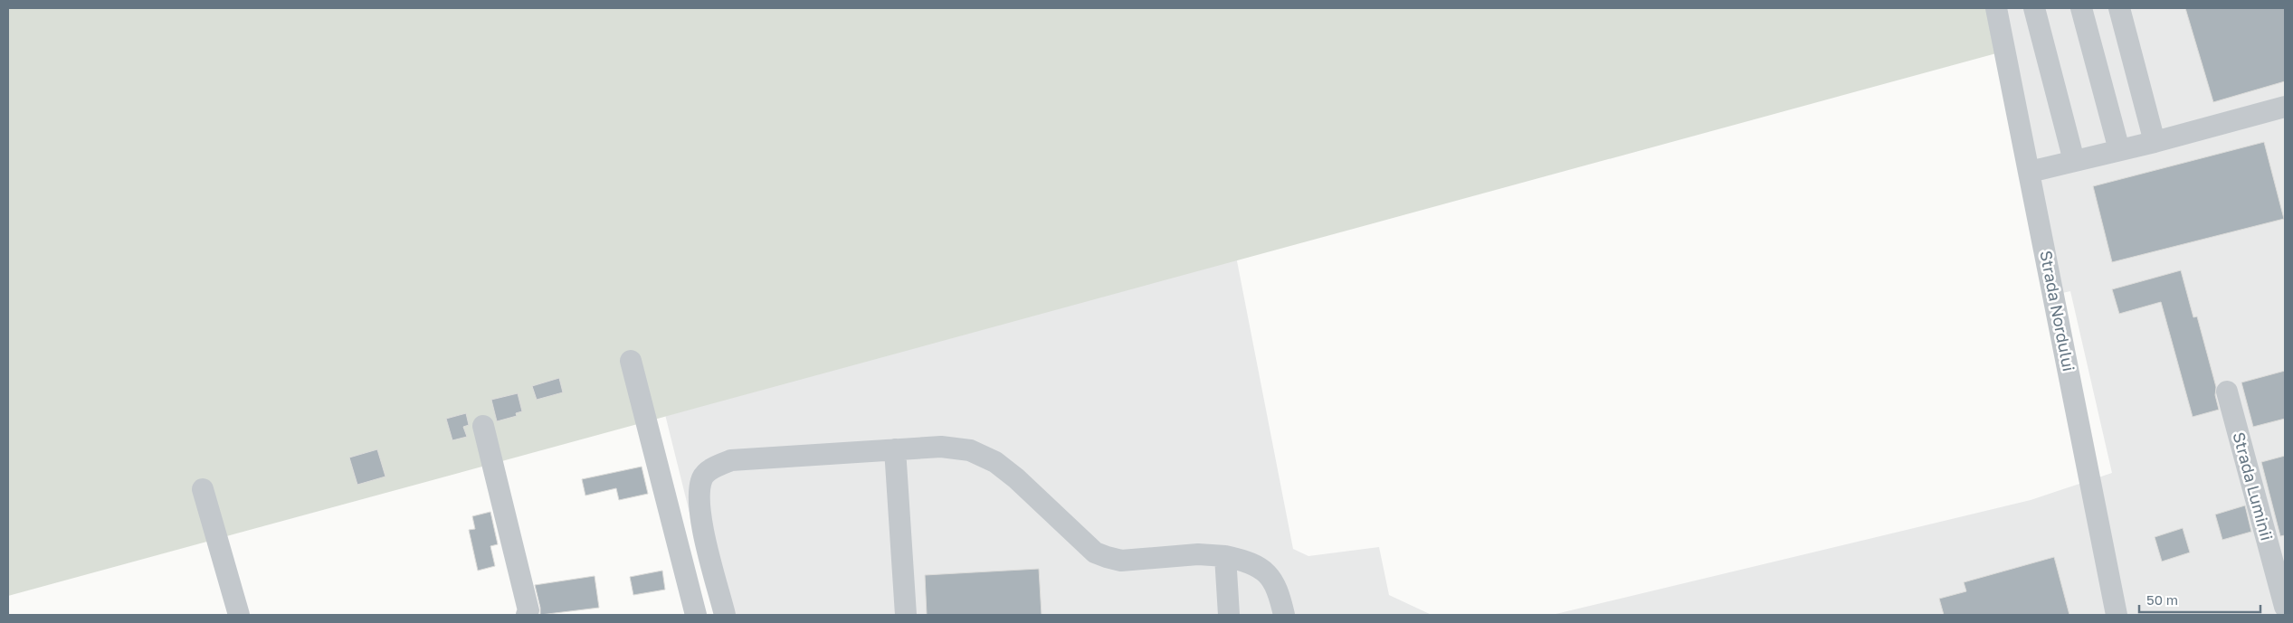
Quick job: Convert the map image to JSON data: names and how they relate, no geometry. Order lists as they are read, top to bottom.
{
  "streets": {
    "street": ["Strada Nordului", "Strada Luminii"]
  },
  "scale_bar": "50 m"
}
